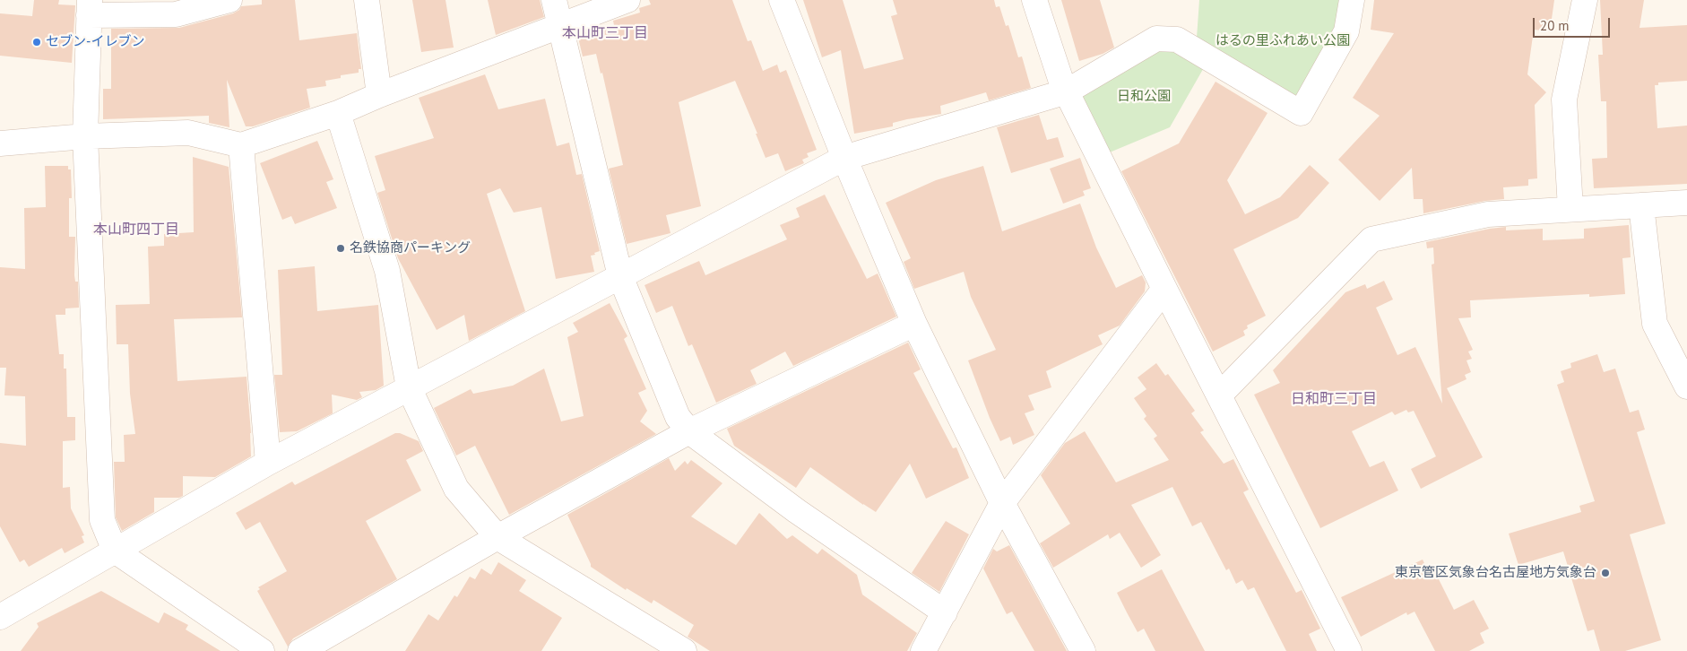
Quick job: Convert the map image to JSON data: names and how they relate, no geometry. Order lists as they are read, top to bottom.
{
  "districts": ["本山町三丁目", "本山町四丁目", "日和町三丁目"],
  "parks": ["はるの里ふれあい公園", "日和公園"],
  "places": ["セブン-イレブン", "名鉄協商パーキング", "東京管区気象台名古屋地方気象台"],
  "scale_bar": "20 m"
}
